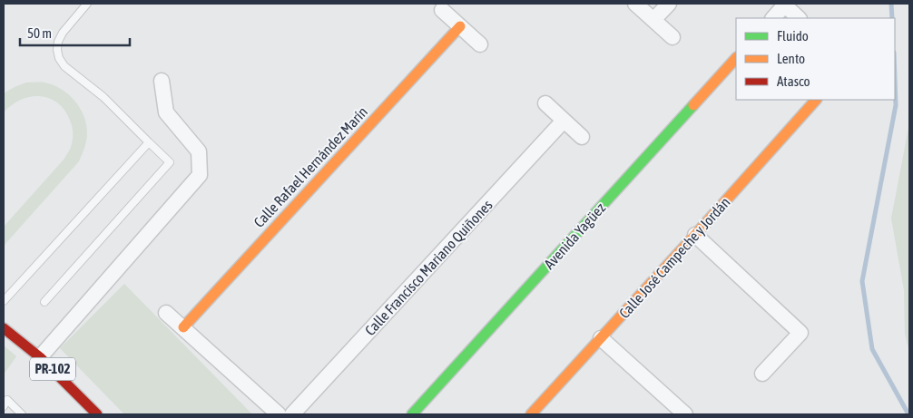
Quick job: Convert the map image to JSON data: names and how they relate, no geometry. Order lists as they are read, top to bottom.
{
  "streets": {
    "street": [
      "Calle Rafael Hernández Marín",
      "Avenida Yagüez",
      "Calle José Campeche y Jordán",
      "Calle Francisco Mariano Quiñones",
      "PR-102"
    ]
  },
  "legend": ["Fluido", "Lento", "Atasco"],
  "scale_bar": "50 m"
}
